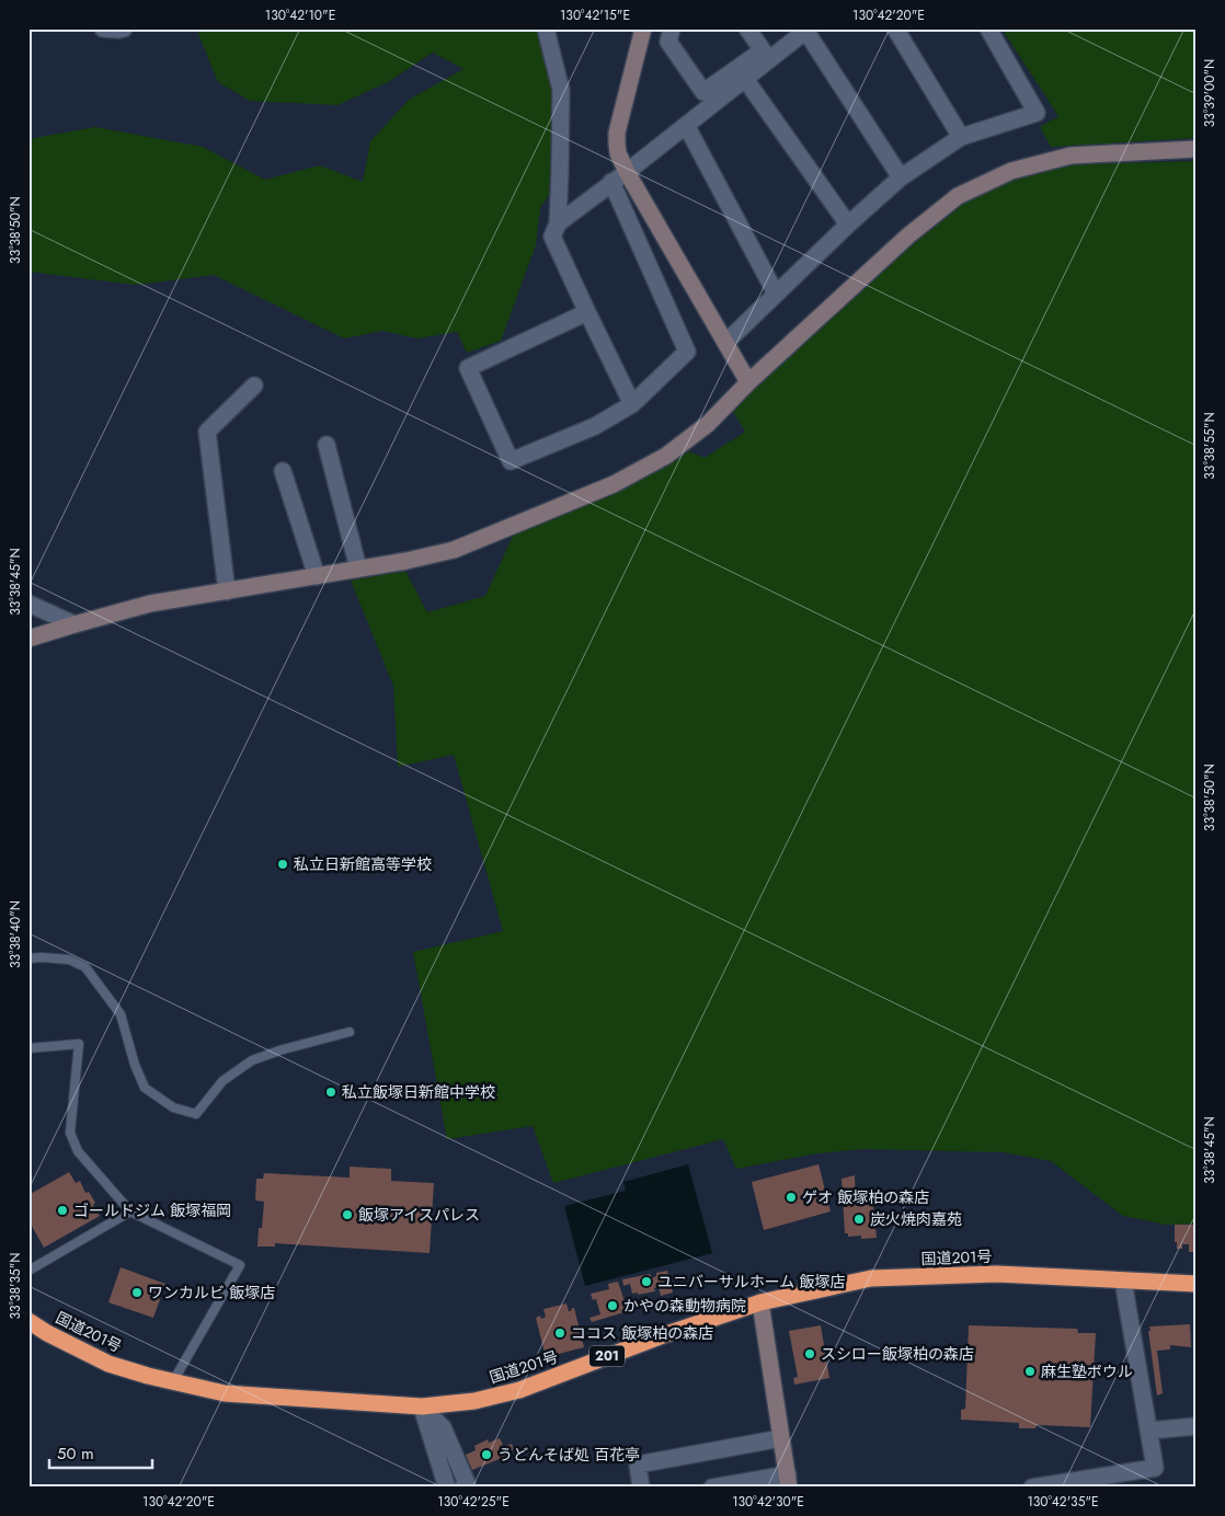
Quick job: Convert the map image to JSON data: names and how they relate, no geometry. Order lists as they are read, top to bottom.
{
  "streets": {
    "highway": ["国道201号", "201"]
  },
  "places": [
    "私立日新館高等学校",
    "私立飯塚日新館中学校",
    "ゲオ 飯塚柏の森店",
    "ゴールドジム 飯塚福岡",
    "飯塚アイスパレス",
    "炭火焼肉嘉苑",
    "ユニバーサルホーム 飯塚店",
    "ワンカルビ 飯塚店",
    "かやの森動物病院",
    "ココス 飯塚柏の森店",
    "スシロー飯塚柏の森店",
    "麻生塾ボウル",
    "うどんそば処 百花亭"
  ],
  "scale_bar": "50 m",
  "coordinates": [
    "130°42'10\"E",
    "130°42'15\"E",
    "130°42'20\"E",
    "33°39'00\"N",
    "33°38'50\"N",
    "33°38'55\"N",
    "33°38'45\"N",
    "33°38'40\"N",
    "33°38'35\"N",
    "130°42'25\"E",
    "130°42'30\"E",
    "130°42'35\"E"
  ]
}
